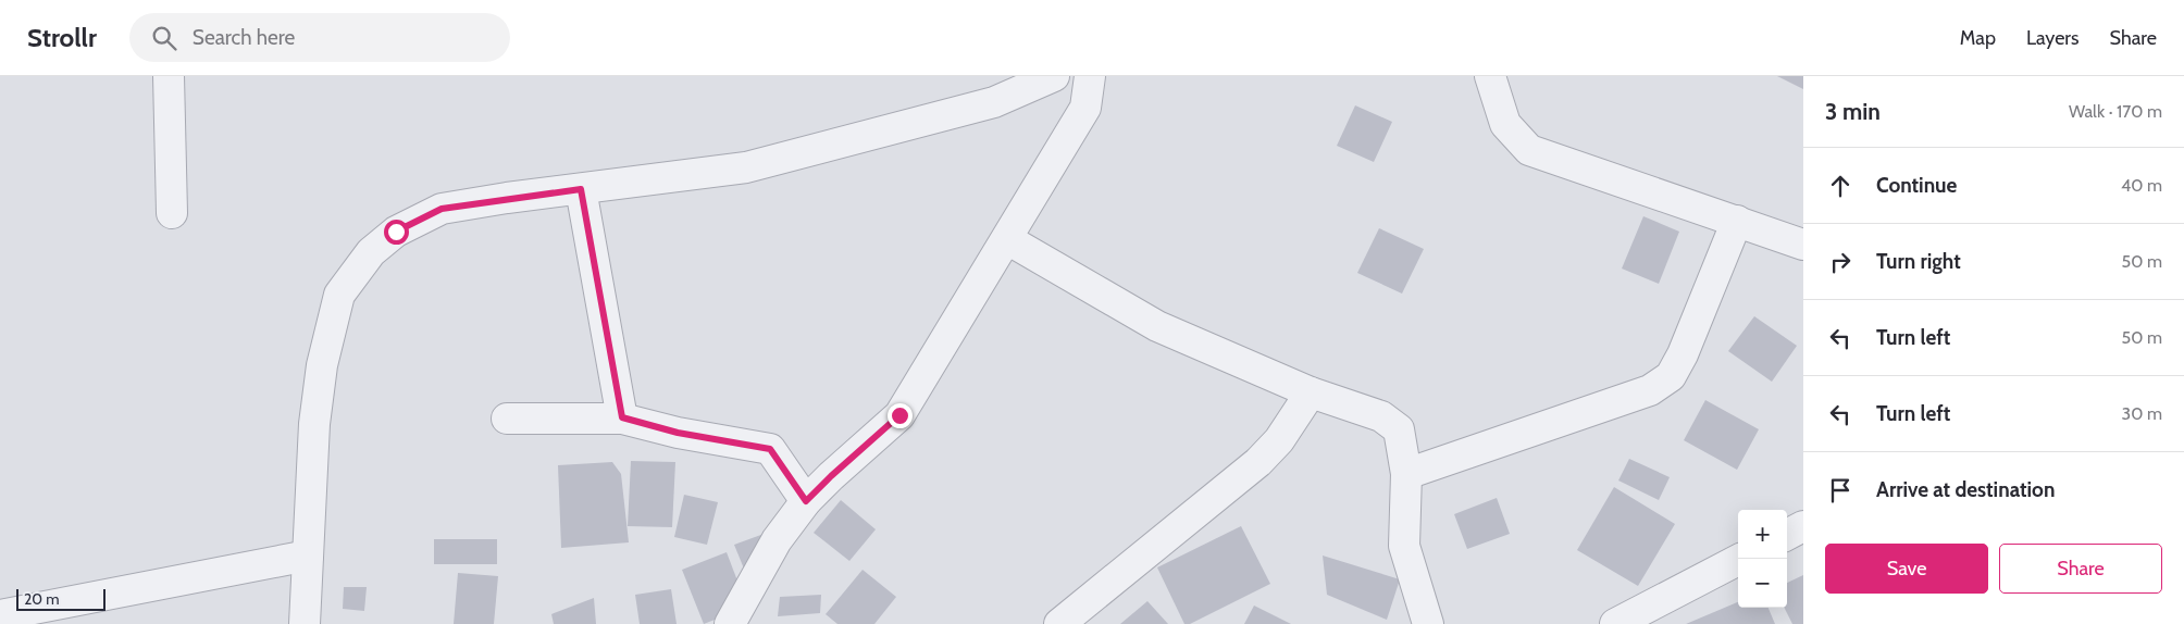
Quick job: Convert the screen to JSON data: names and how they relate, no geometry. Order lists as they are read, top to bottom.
{
  "scale_bar": "20 m",
  "page": {
    "header": "Strollr",
    "search": "Search here",
    "nav": ["Map", "Layers", "Share"],
    "heading": ["3 min", "Walk · 170 m"],
    "list": [
      ["Continue", "40 m"],
      ["Turn right", "50 m"],
      ["Turn left", "50 m"],
      ["Turn left", "30 m"],
      "Arrive at destination"
    ],
    "map_buttons": ["+", "−"],
    "buttons": ["Save", "Share"],
    "scale": "20 m"
  }
}
